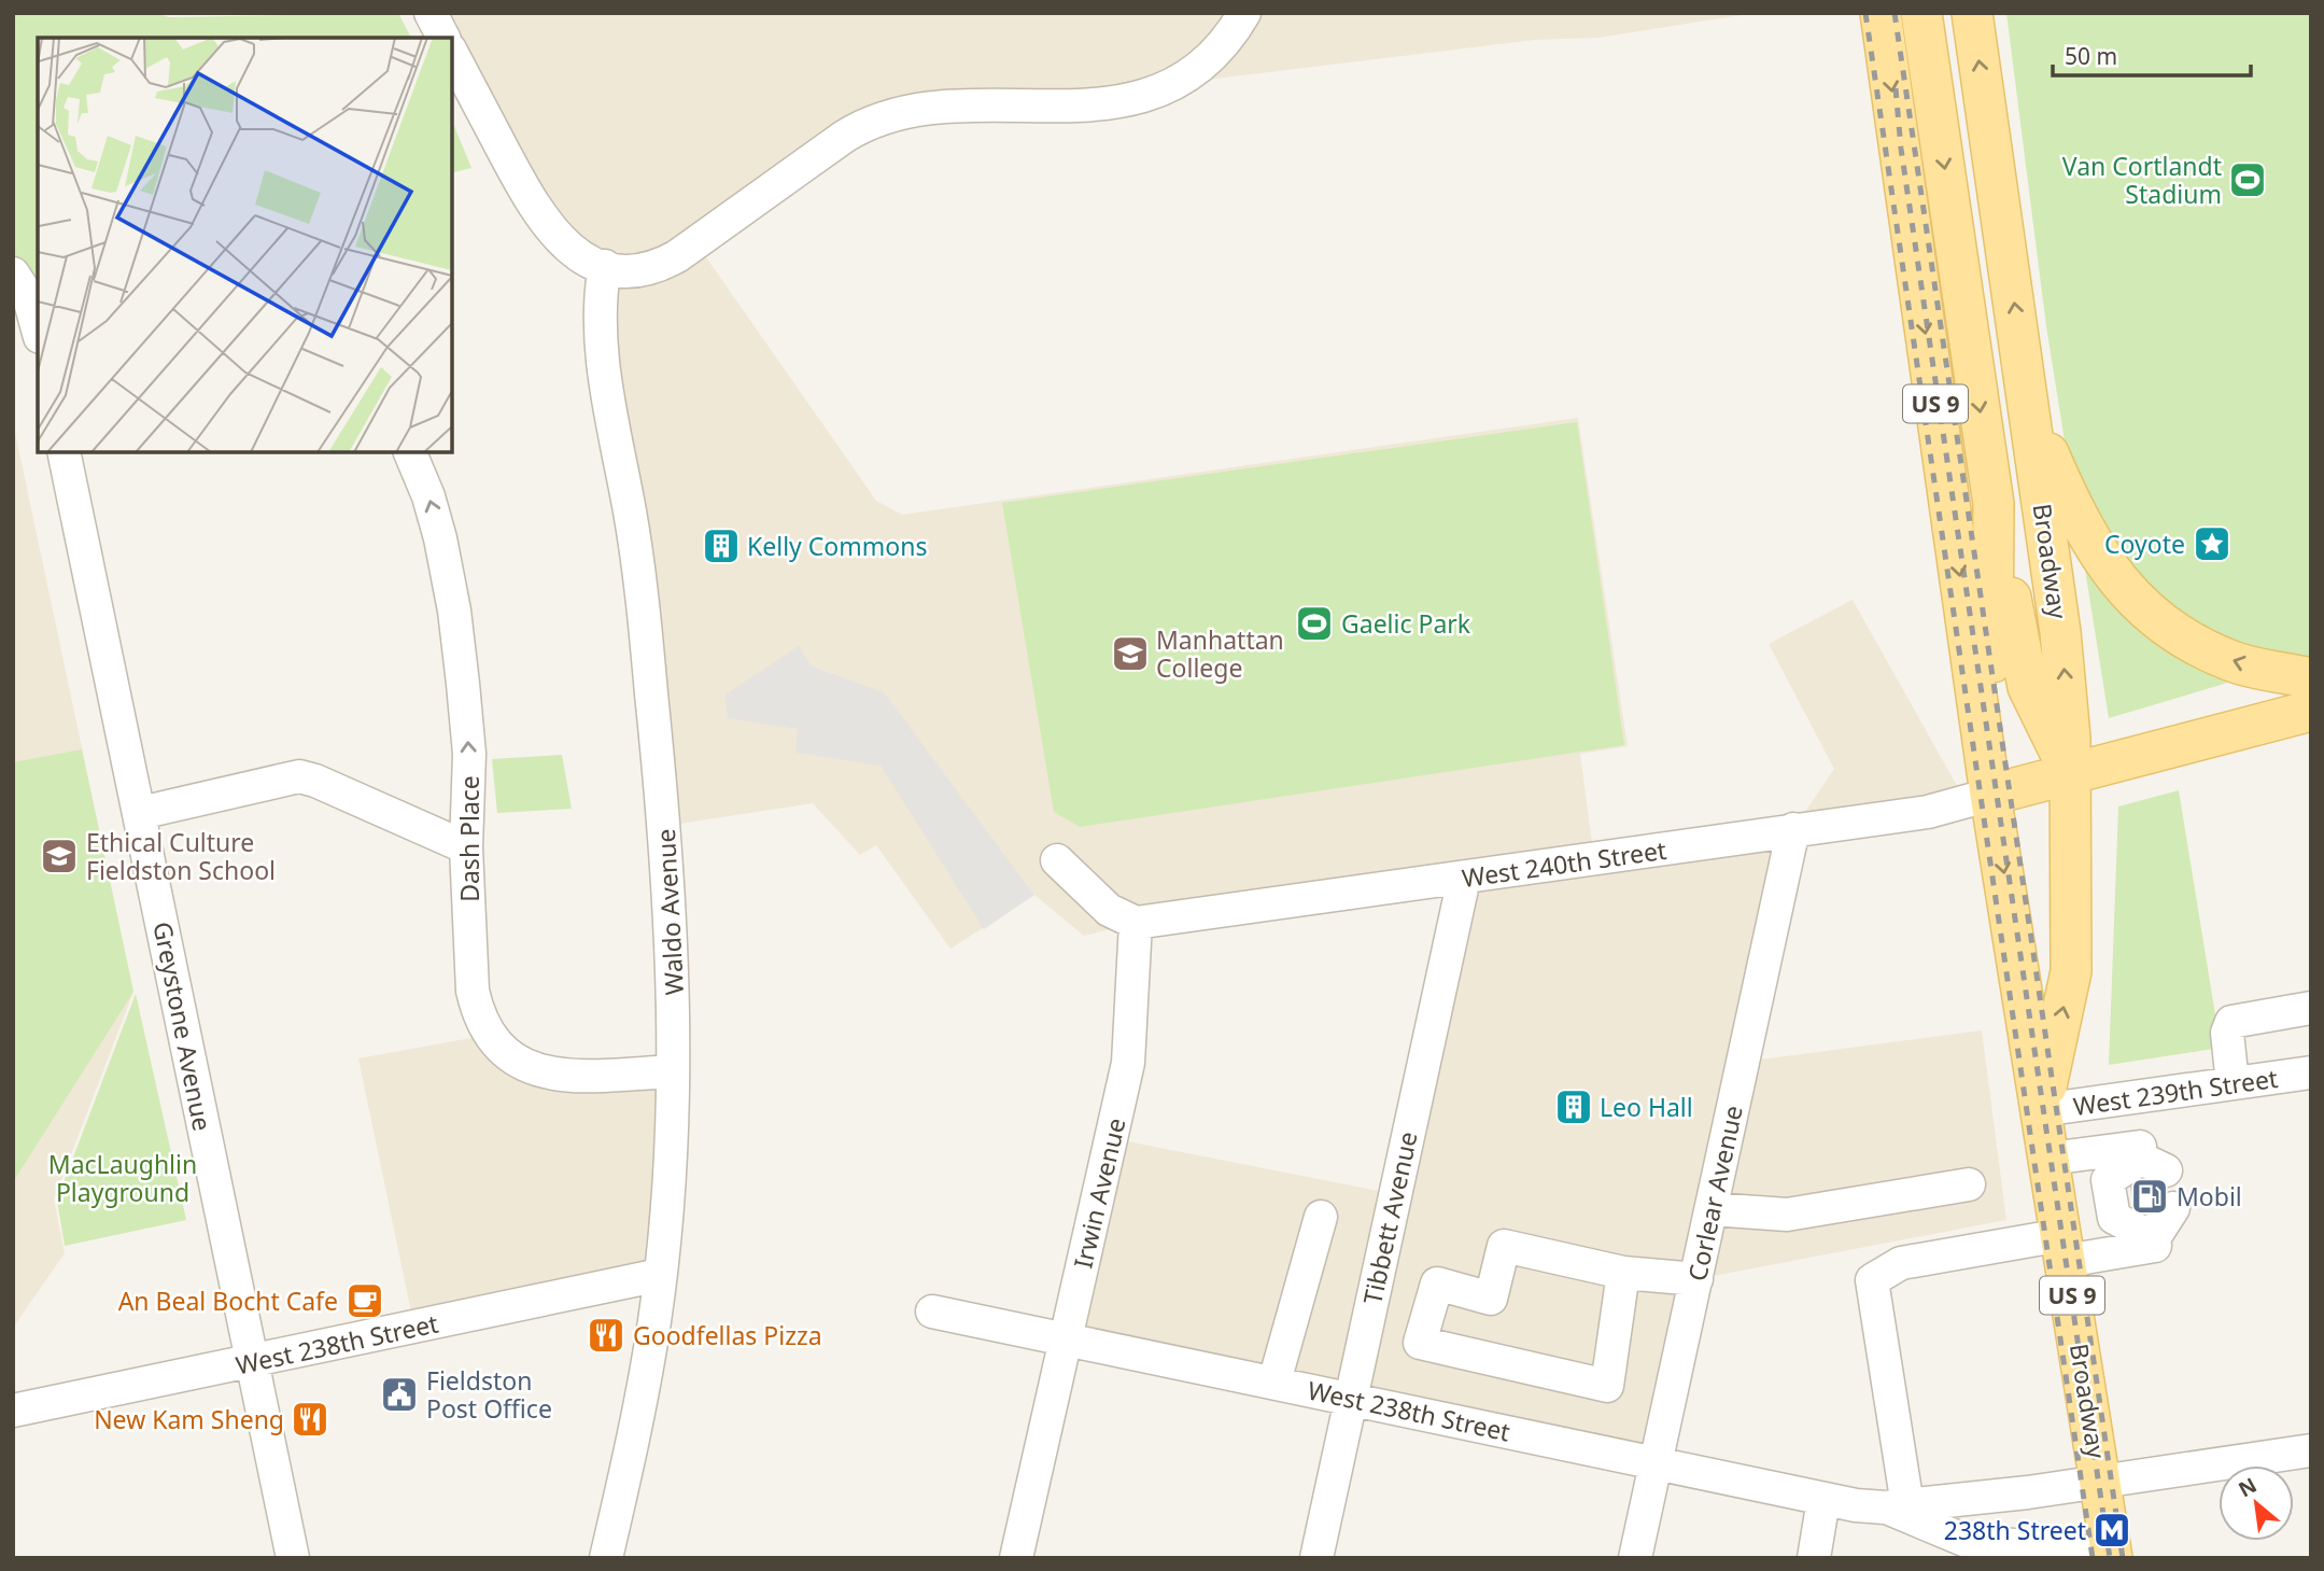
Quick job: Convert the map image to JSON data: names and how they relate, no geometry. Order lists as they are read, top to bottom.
{
  "streets": {
    "main road": ["US 9", "Broadway"],
    "street": [
      "Dash Place",
      "West 240th Street",
      "Waldo Avenue",
      "Greystone Avenue",
      "West 239th Street",
      "Irwin Avenue",
      "Corlear Avenue",
      "Tibbett Avenue",
      "West 238th Street"
    ]
  },
  "crossings": [
    ["Broadway", "West 240th Street"],
    ["Broadway", "West 239th Street"],
    ["Broadway", "West 238th Street"],
    ["Dash Place", "Waldo Avenue"],
    ["West 240th Street", "Irwin Avenue"],
    ["West 240th Street", "Corlear Avenue"],
    ["West 240th Street", "Tibbett Avenue"],
    ["Waldo Avenue", "West 238th Street"],
    ["Greystone Avenue", "West 238th Street"],
    ["Irwin Avenue", "West 238th Street"],
    ["Corlear Avenue", "West 238th Street"],
    ["Tibbett Avenue", "West 238th Street"]
  ],
  "one_way": ["Dash Place"],
  "parks": ["MacLaughlin Playground"],
  "places": {
    "sports": ["Van Cortlandt Stadium", "Gaelic Park"],
    "place": ["Coyote"],
    "building": ["Kelly Commons", "Leo Hall"],
    "school or university": ["Manhattan College", "Ethical Culture Fieldston School"],
    "fuel station": ["Mobil"],
    "cafe": ["An Beal Bocht Cafe"],
    "restaurant": ["Goodfellas Pizza", "New Kam Sheng"],
    "public building": ["Fieldston Post Office"],
    "metro station": ["238th Street"]
  },
  "scale_bar": "50 m",
  "north": "top left"
}
